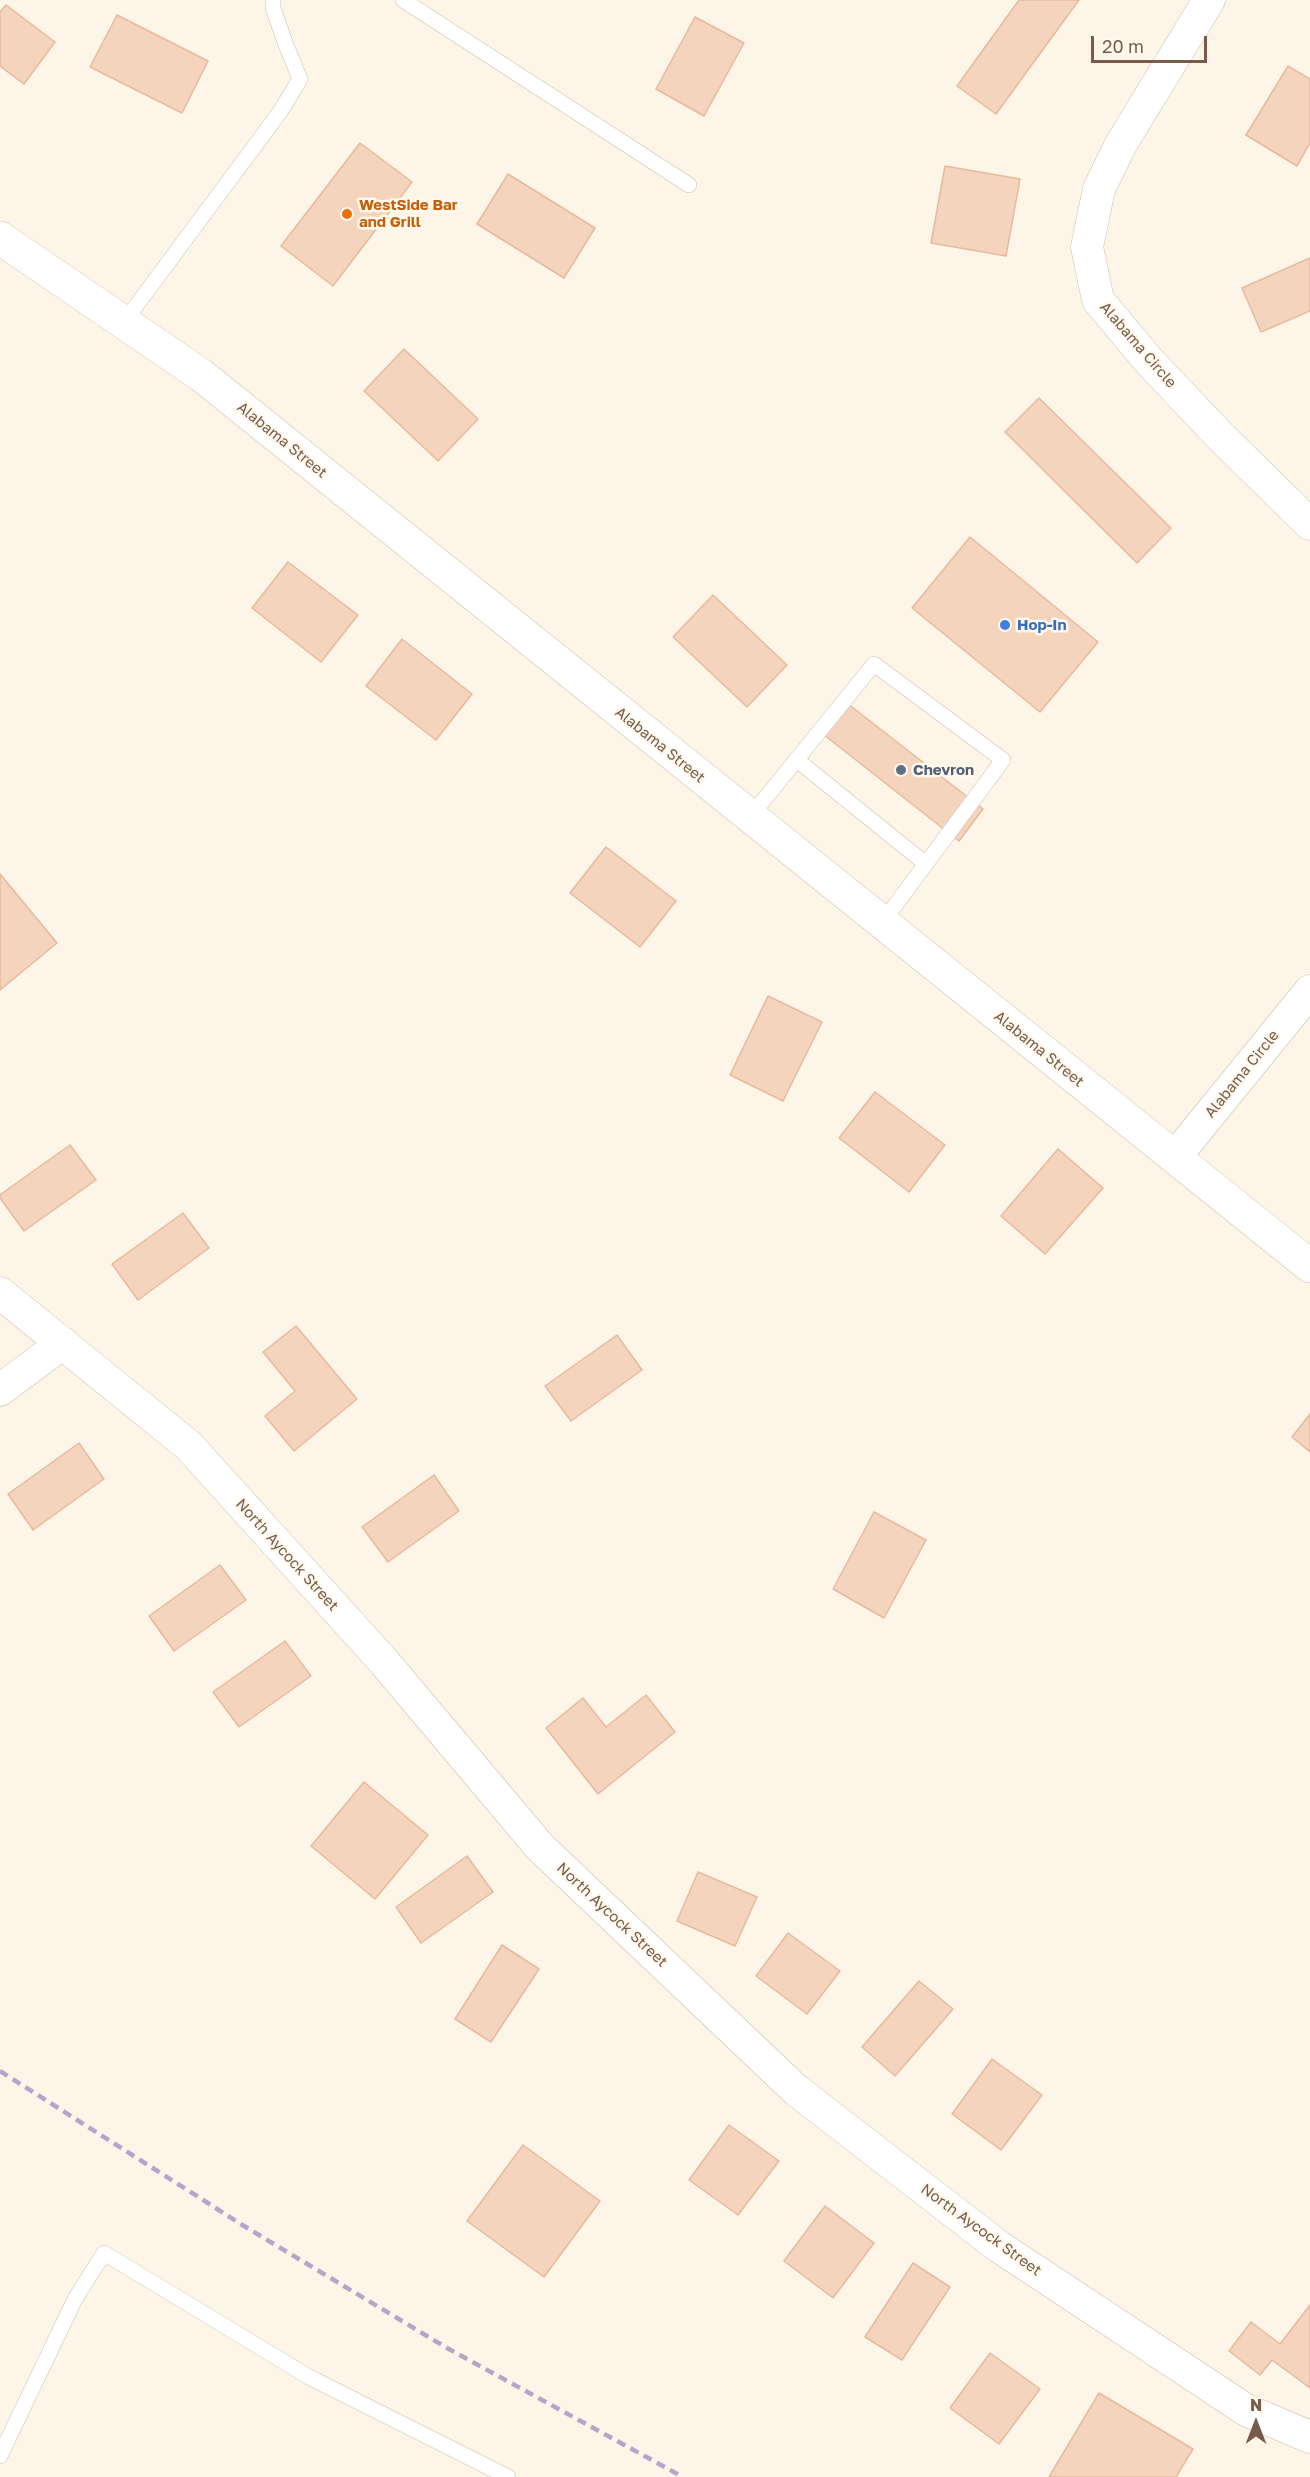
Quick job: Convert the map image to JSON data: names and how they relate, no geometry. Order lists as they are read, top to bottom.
{
  "streets": {
    "main road": ["Alabama Street"],
    "street": ["Alabama Circle", "North Aycock Street"]
  },
  "crossings": [
    ["Alabama Circle", "Alabama Street"]
  ],
  "places": ["WestSide Bar and Grill", "Hop-In", "Chevron"],
  "scale_bar": "20 m",
  "north": "top"
}
